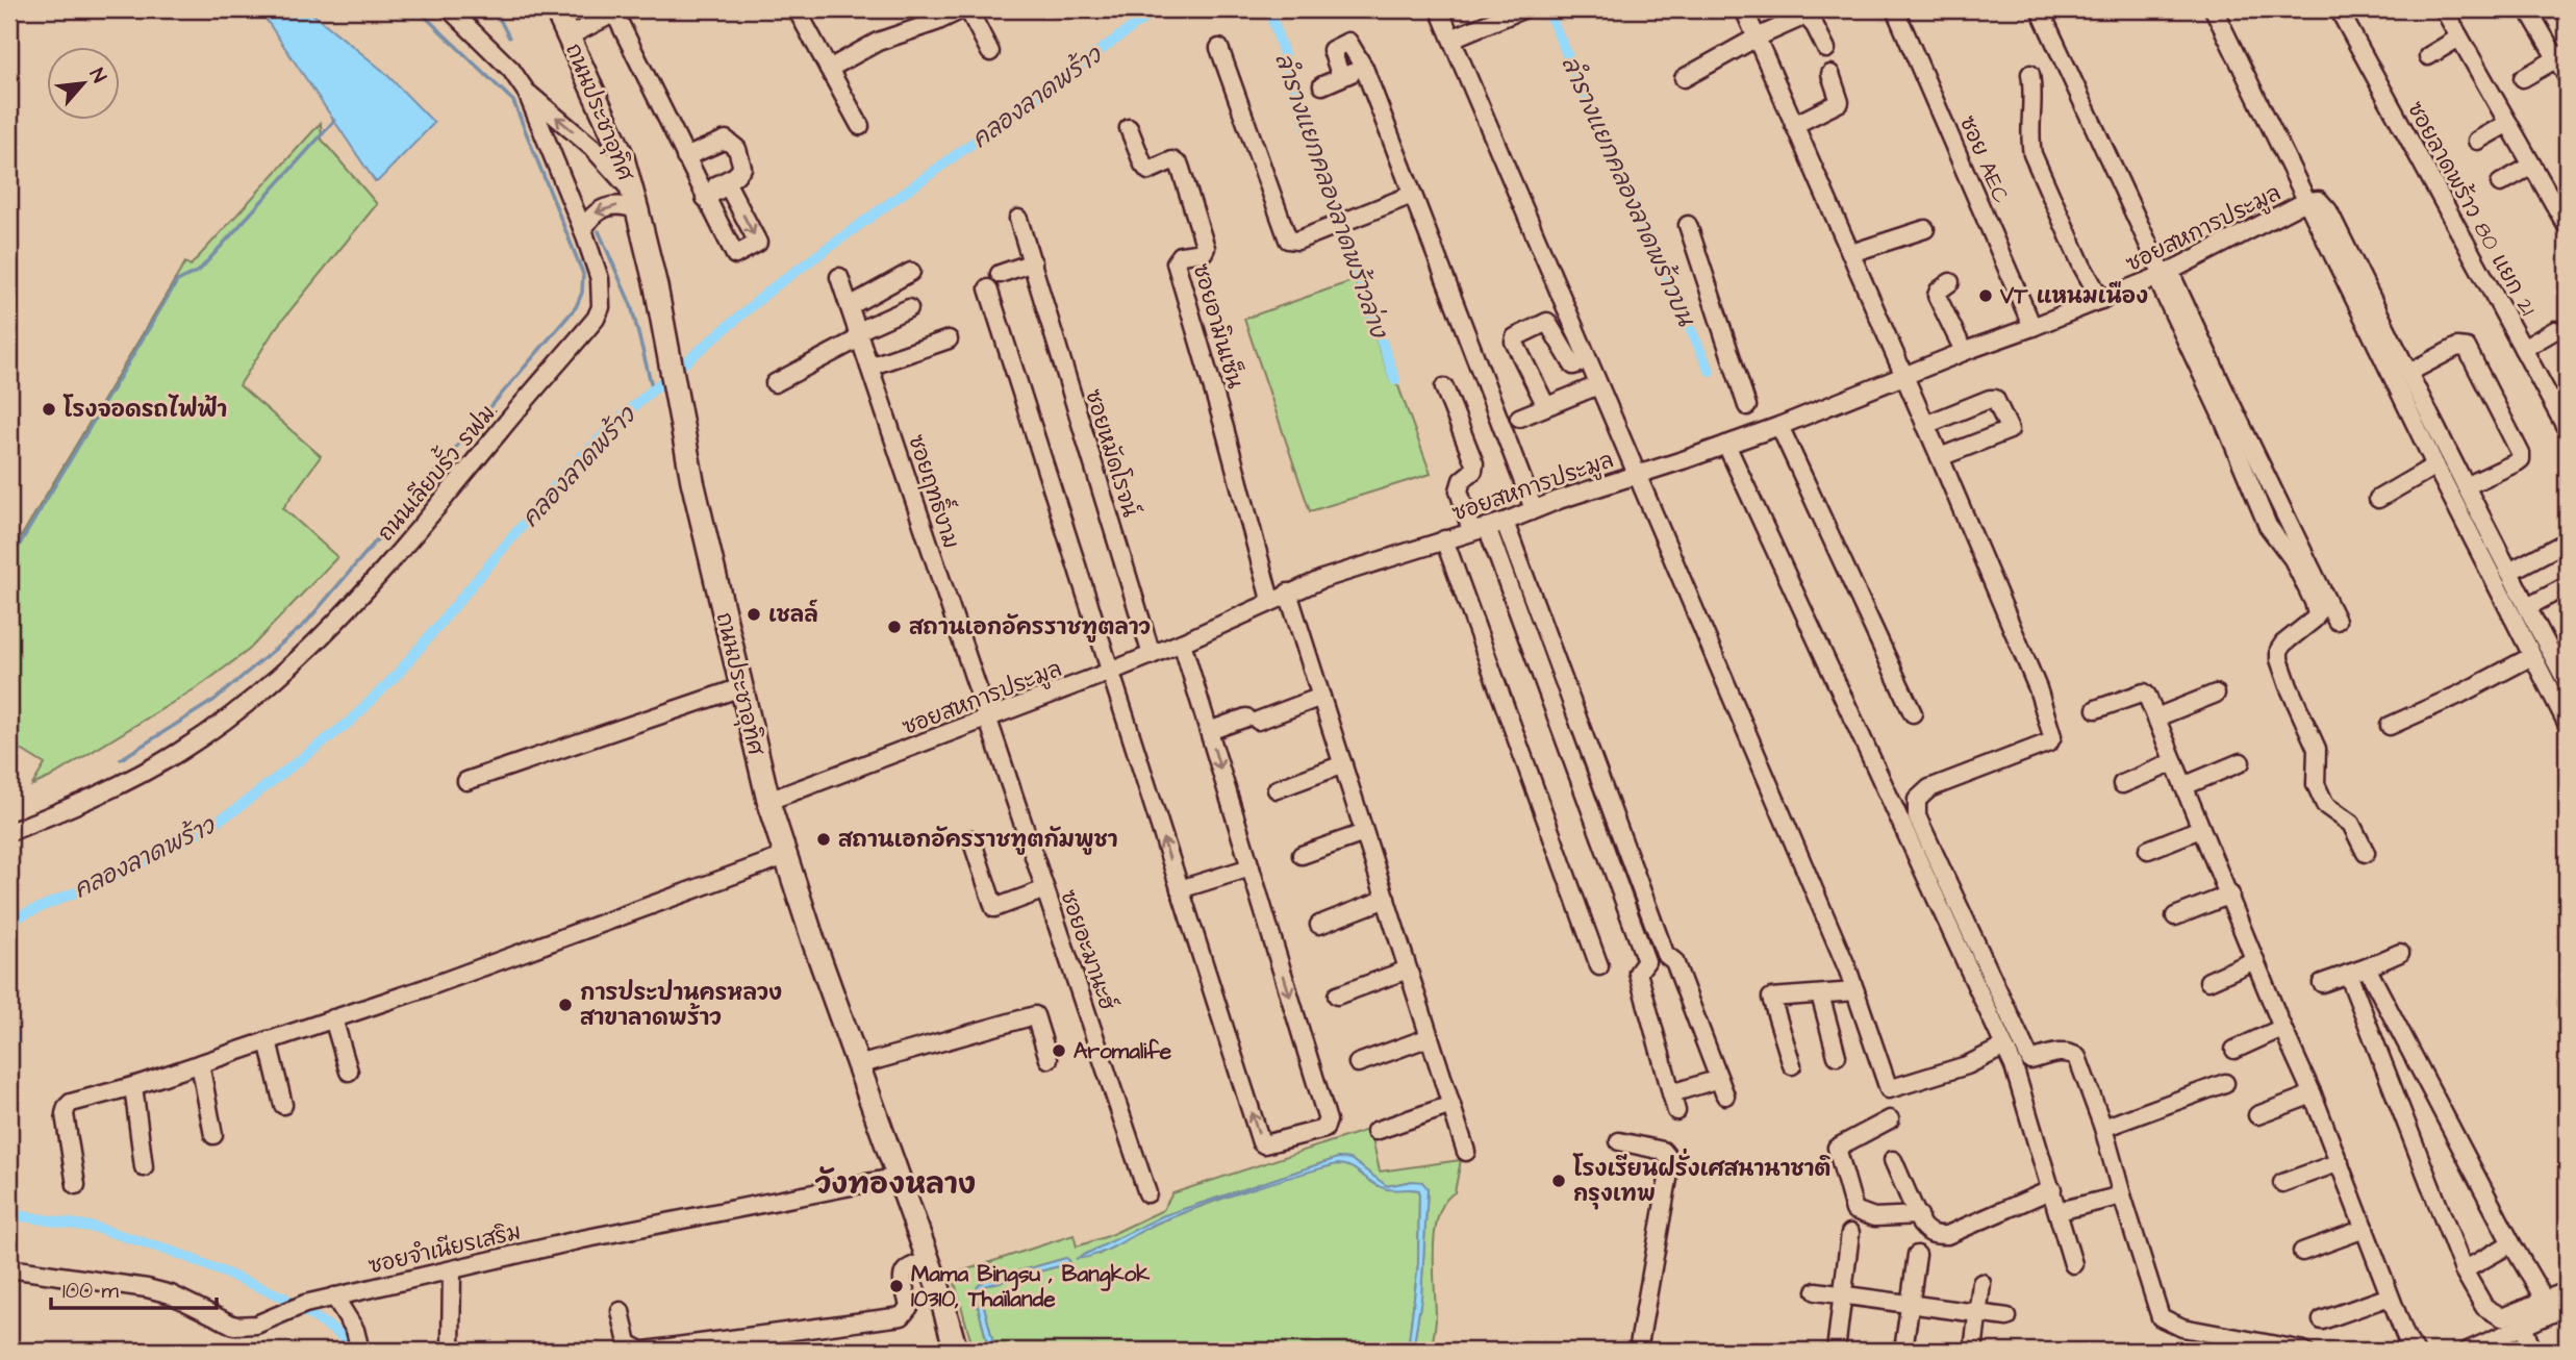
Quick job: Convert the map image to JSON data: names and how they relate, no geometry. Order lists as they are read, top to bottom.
{
  "streets": {
    "main road": ["ถนนประชาอุทิศ"],
    "street": [
      "ซอย AEC",
      "ซอยลาดพร้าว 80 แยก 21",
      "ซอยสหการประมูล",
      "ซอยอามินเซ็น",
      "ซอยหมัดโรจน์",
      "ถนนเลียบรั้ว รฟม.",
      "ซอยฤทธิ์งาม",
      "ซอยอะมานะฮ์",
      "ซอยจำเนียรเสริม"
    ]
  },
  "crossings": [
    ["ถนนประชาอุทิศ", "ซอยสหการประมูล"],
    ["ถนนประชาอุทิศ", "ซอยจำเนียรเสริม"],
    ["ซอย AEC", "ซอยสหการประมูล"],
    ["ซอยสหการประมูล", "ซอยอามินเซ็น"],
    ["ซอยสหการประมูล", "ซอยหมัดโรจน์"],
    ["ซอยสหการประมูล", "ซอยฤทธิ์งาม"],
    ["ซอยสหการประมูล", "ซอยอะมานะฮ์"],
    ["ซอยฤทธิ์งาม", "ซอยอะมานะฮ์"]
  ],
  "districts": ["วังทองหลาง"],
  "water": ["คลองลาดพร้าว", "ลำรางแยกคลองลาดพร้าวบน", "ลำรางแยกคลองลาดพร้าวล่าง"],
  "places": [
    "VT แหนมเนือง",
    "โรงจอดรถไฟฟ้า",
    "เชลล์",
    "สถานเอกอัครราชทูตลาว",
    "สถานเอกอัครราชทูตกัมพูชา",
    "การประปานครหลวง สาขาลาดพร้าว",
    "Aromalife",
    "โรงเรียนฝรั่งเศสนานาชาติ กรุงเทพ",
    "Mama Bingsu , Bangkok 10310, Thaïlande"
  ],
  "scale_bar": "100 m",
  "north": "top right"
}
